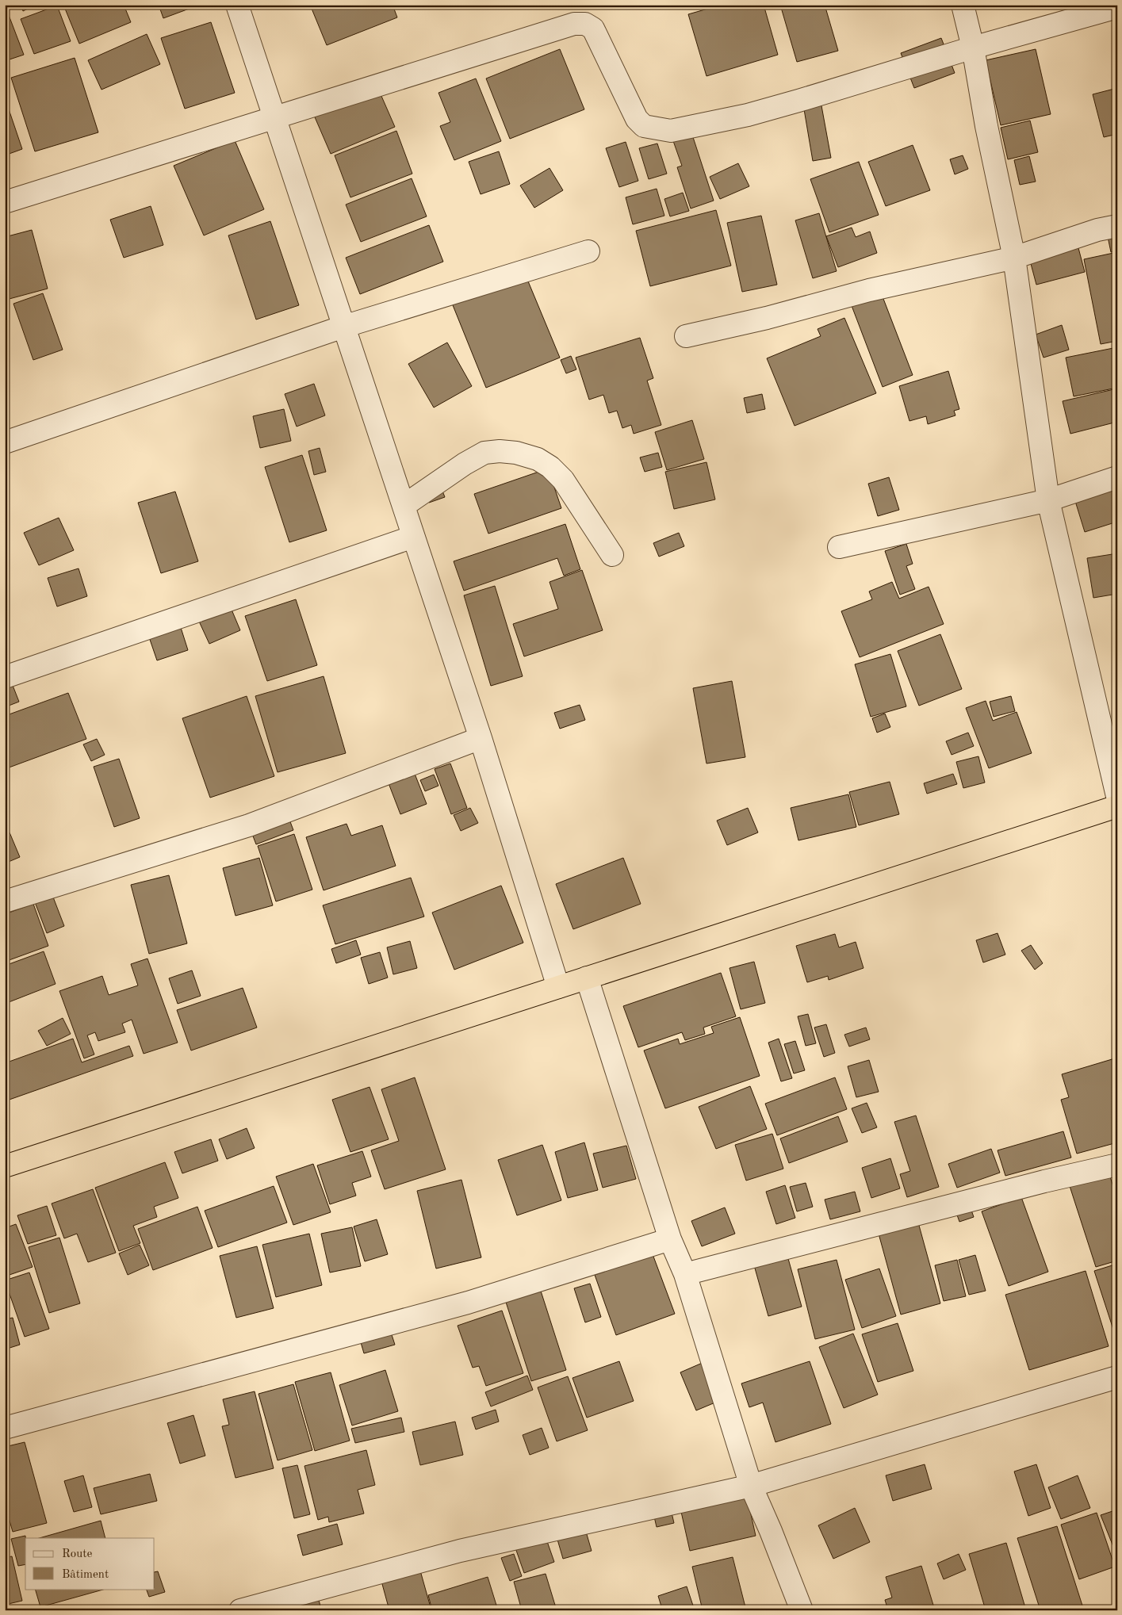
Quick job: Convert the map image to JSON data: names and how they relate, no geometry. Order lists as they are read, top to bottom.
{
  "legend": ["Route", "Bâtiment"]
}
